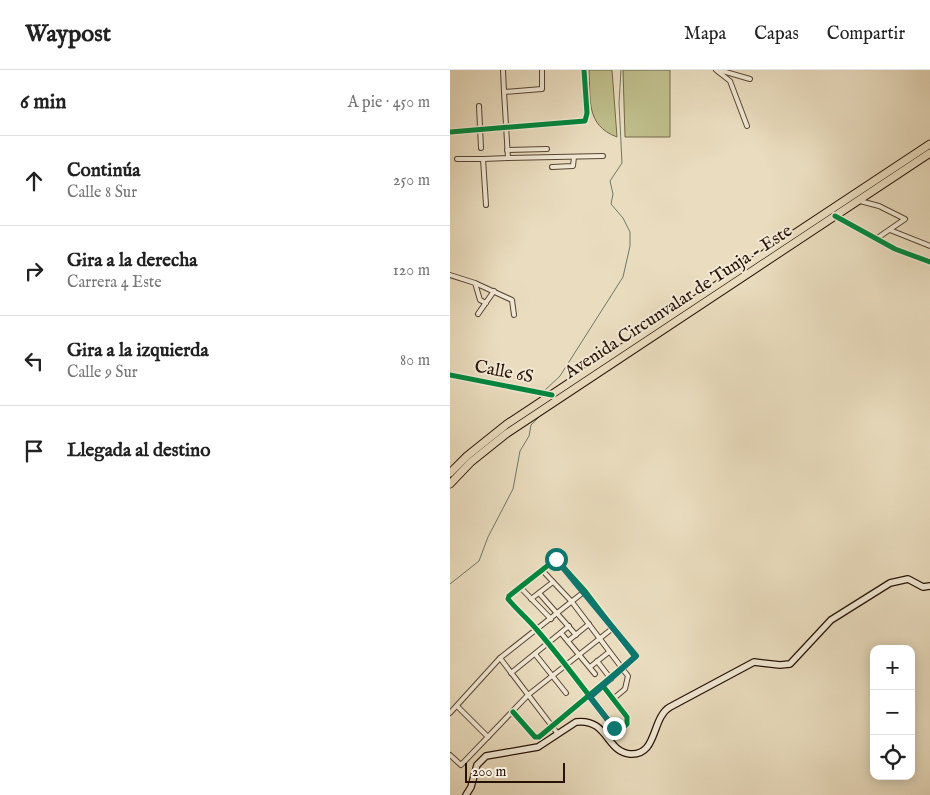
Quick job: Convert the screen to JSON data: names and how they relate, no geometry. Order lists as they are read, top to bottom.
{
  "streets": {
    "highway": ["Avenida Circunvalar de Tunja - Este"],
    "street": ["Calle 6S"]
  },
  "crossings": [
    ["Avenida Circunvalar de Tunja - Este", "Calle 6S"]
  ],
  "scale_bar": "200 m",
  "page": {
    "header": "Waypost",
    "nav": ["Mapa", "Capas", "Compartir"],
    "heading": ["6 min", "A pie · 450 m"],
    "list": [
      ["Continúa", "Calle 8 Sur", "250 m"],
      ["Gira a la derecha", "Carrera 4 Este", "120 m"],
      ["Gira a la izquierda", "Calle 9 Sur", "80 m"],
      "Llegada al destino"
    ],
    "map_buttons": ["+", "−"],
    "scale": "200 m"
  }
}
